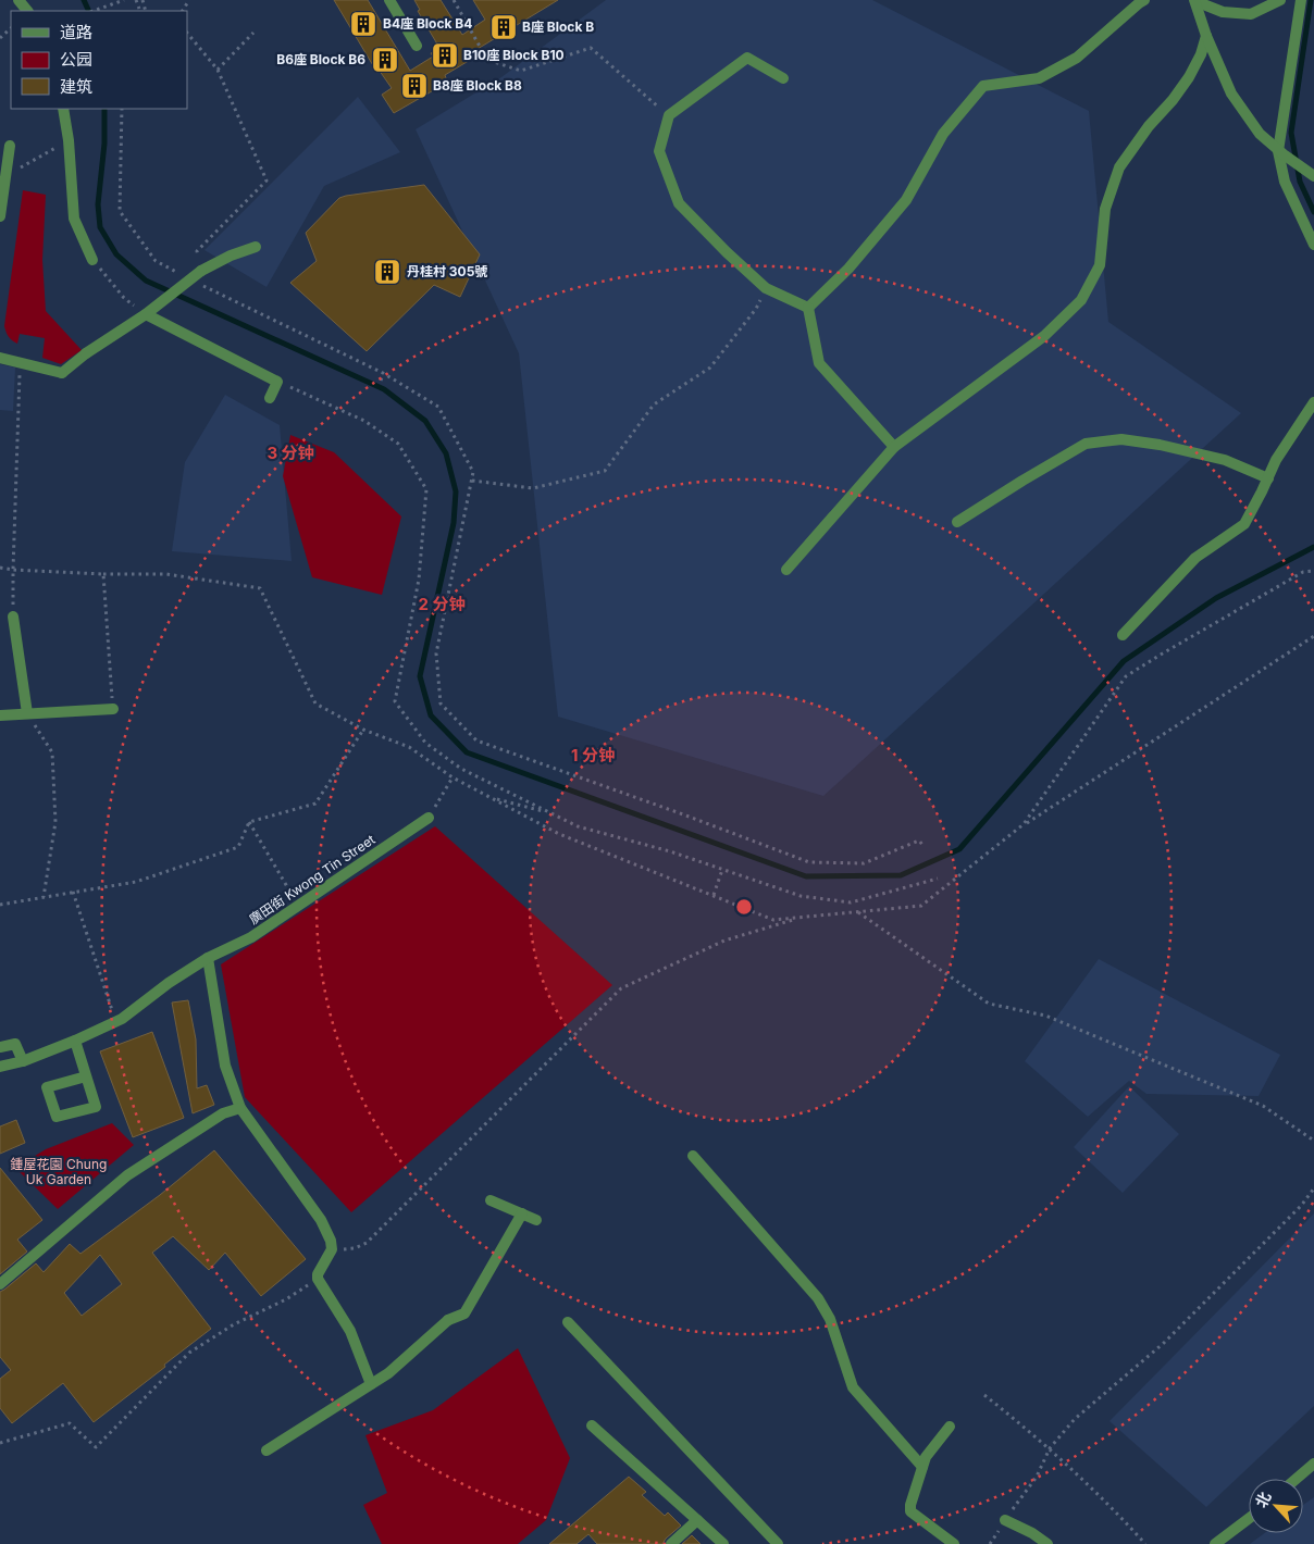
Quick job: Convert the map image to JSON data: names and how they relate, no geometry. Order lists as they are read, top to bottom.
{
  "streets": {
    "street": ["廣田街 Kwong Tin Street"]
  },
  "parks": ["鍾屋花園 Chung Uk Garden"],
  "places": {
    "building": [
      "B4座 Block B4",
      "B座 Block B",
      "B10座 Block B10",
      "B6座 Block B6",
      "B8座 Block B8",
      "丹桂村 305號"
    ]
  },
  "legend": ["道路", "公园", "建筑"],
  "north": "top left",
  "rings": ["3 分钟", "2 分钟", "1 分钟"]
}
